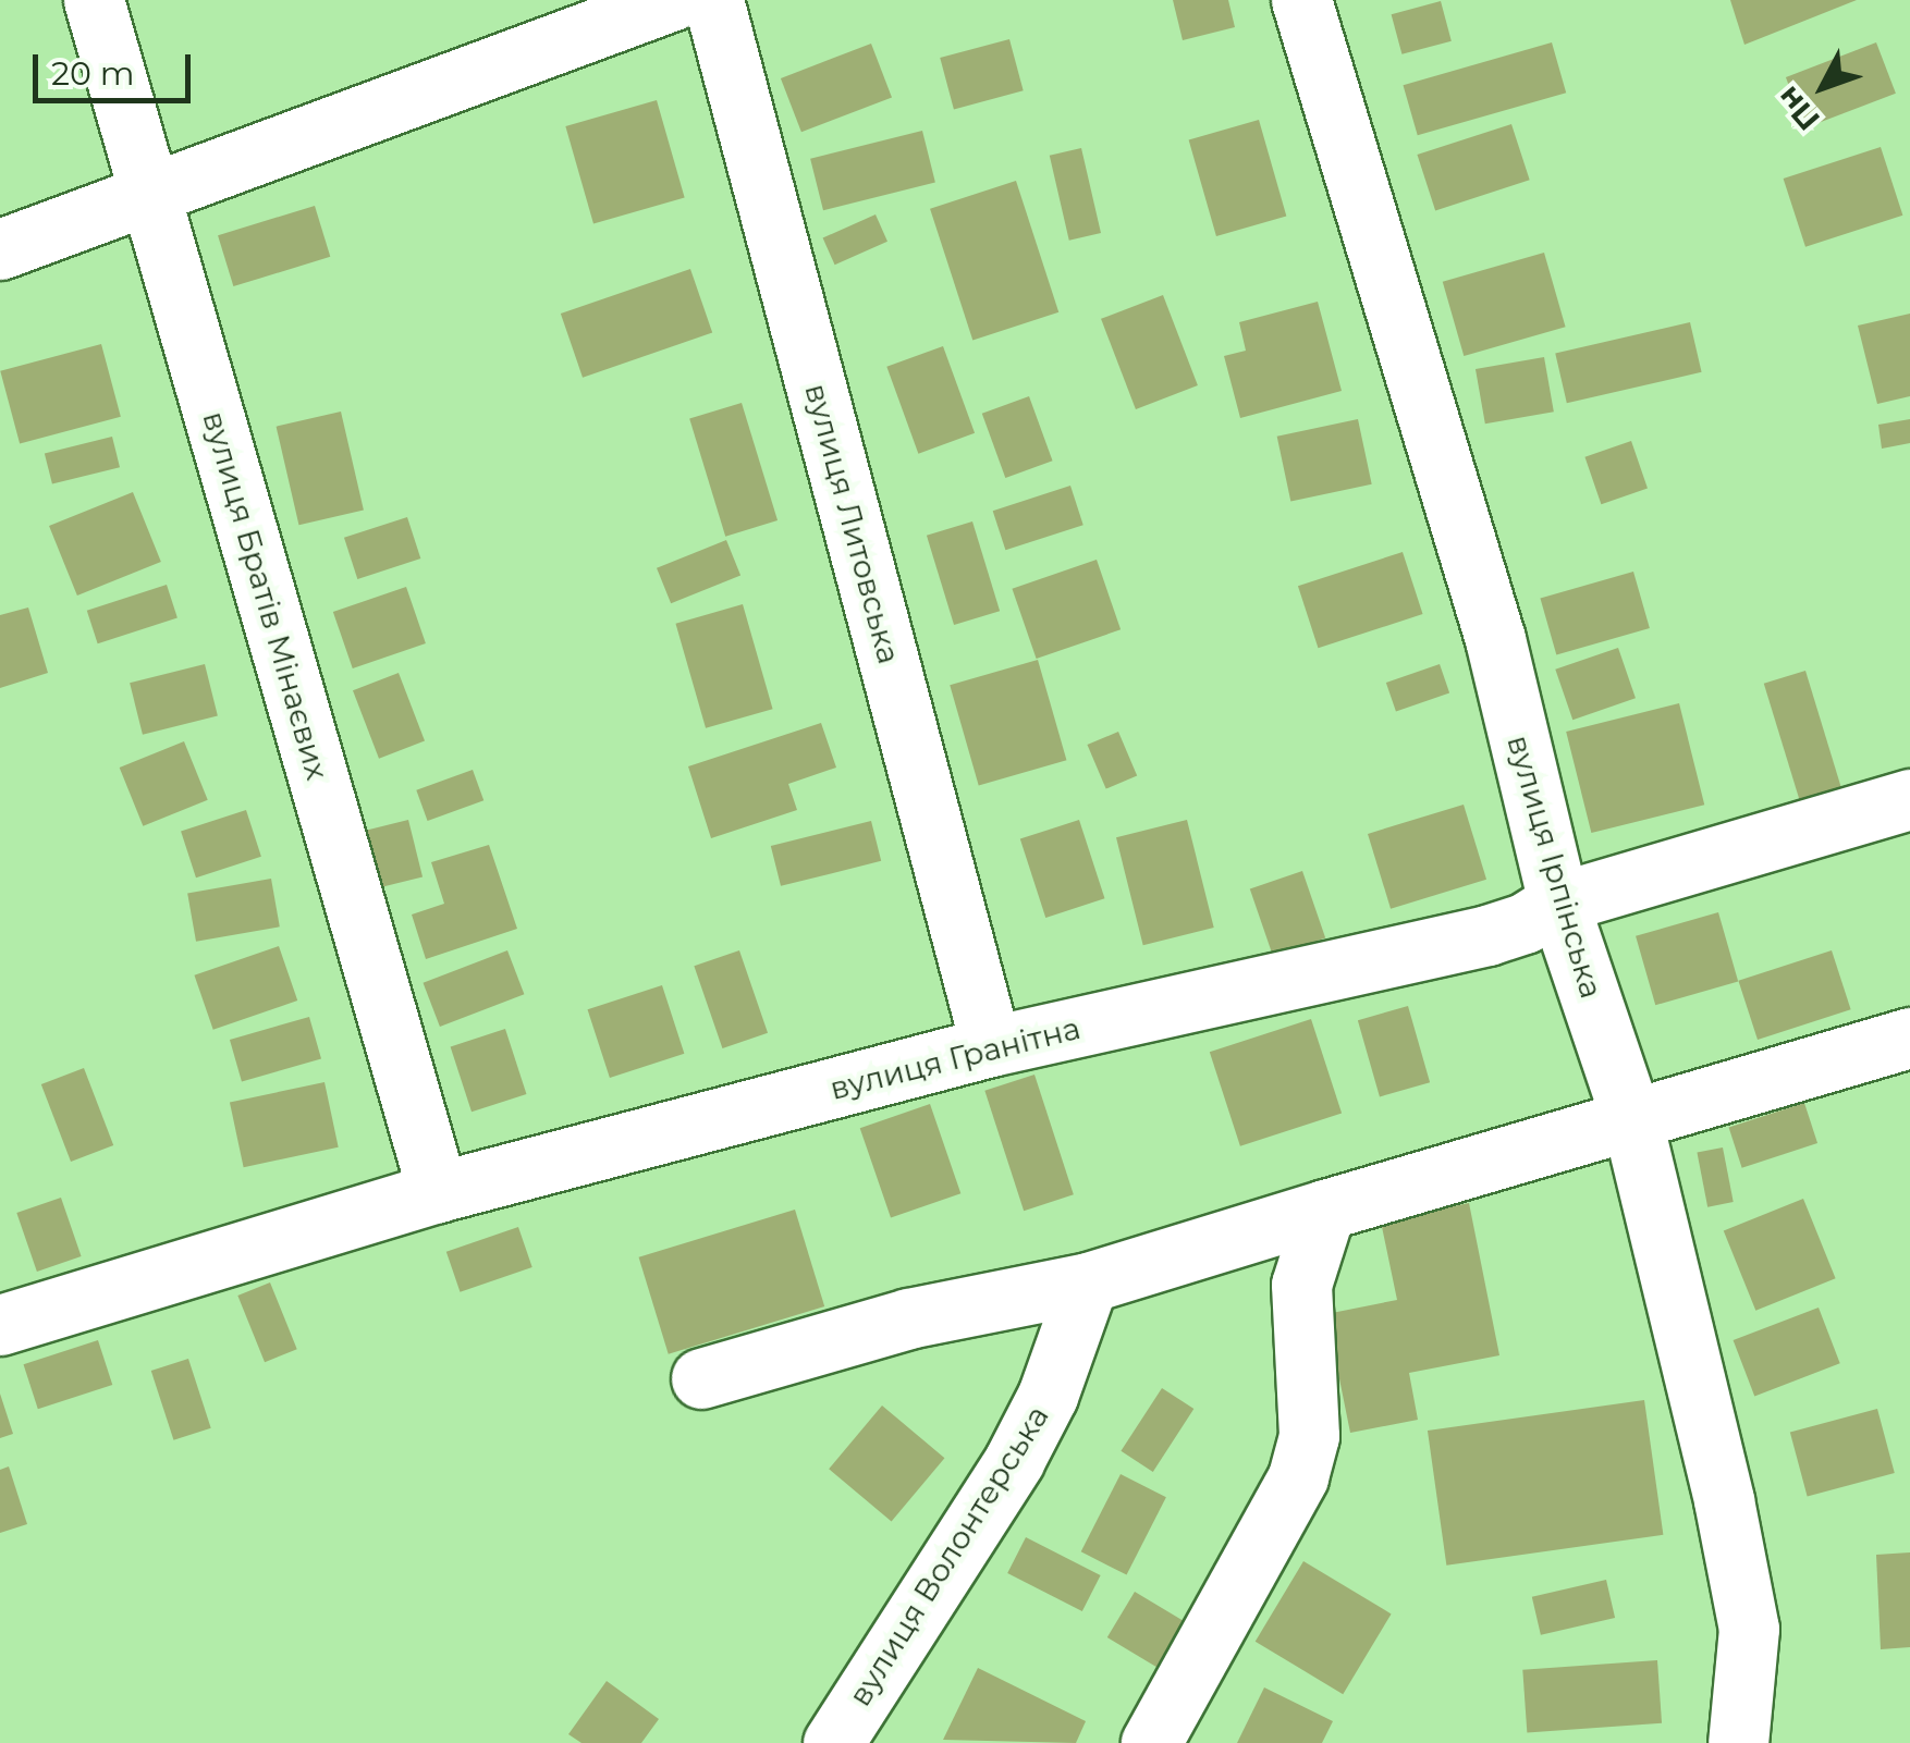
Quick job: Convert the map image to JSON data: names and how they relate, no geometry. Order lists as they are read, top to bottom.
{
  "streets": {
    "street": [
      "вулиця Литовська",
      "вулиця Братів Мінаєвих",
      "вулиця Ірпінська",
      "вулиця Гранітна",
      "вулиця Волонтерська"
    ]
  },
  "crossings": [
    ["вулиця Литовська", "вулиця Гранітна"],
    ["вулиця Братів Мінаєвих", "вулиця Гранітна"],
    ["вулиця Ірпінська", "вулиця Гранітна"]
  ],
  "scale_bar": "20 m",
  "north": "bottom left"
}
